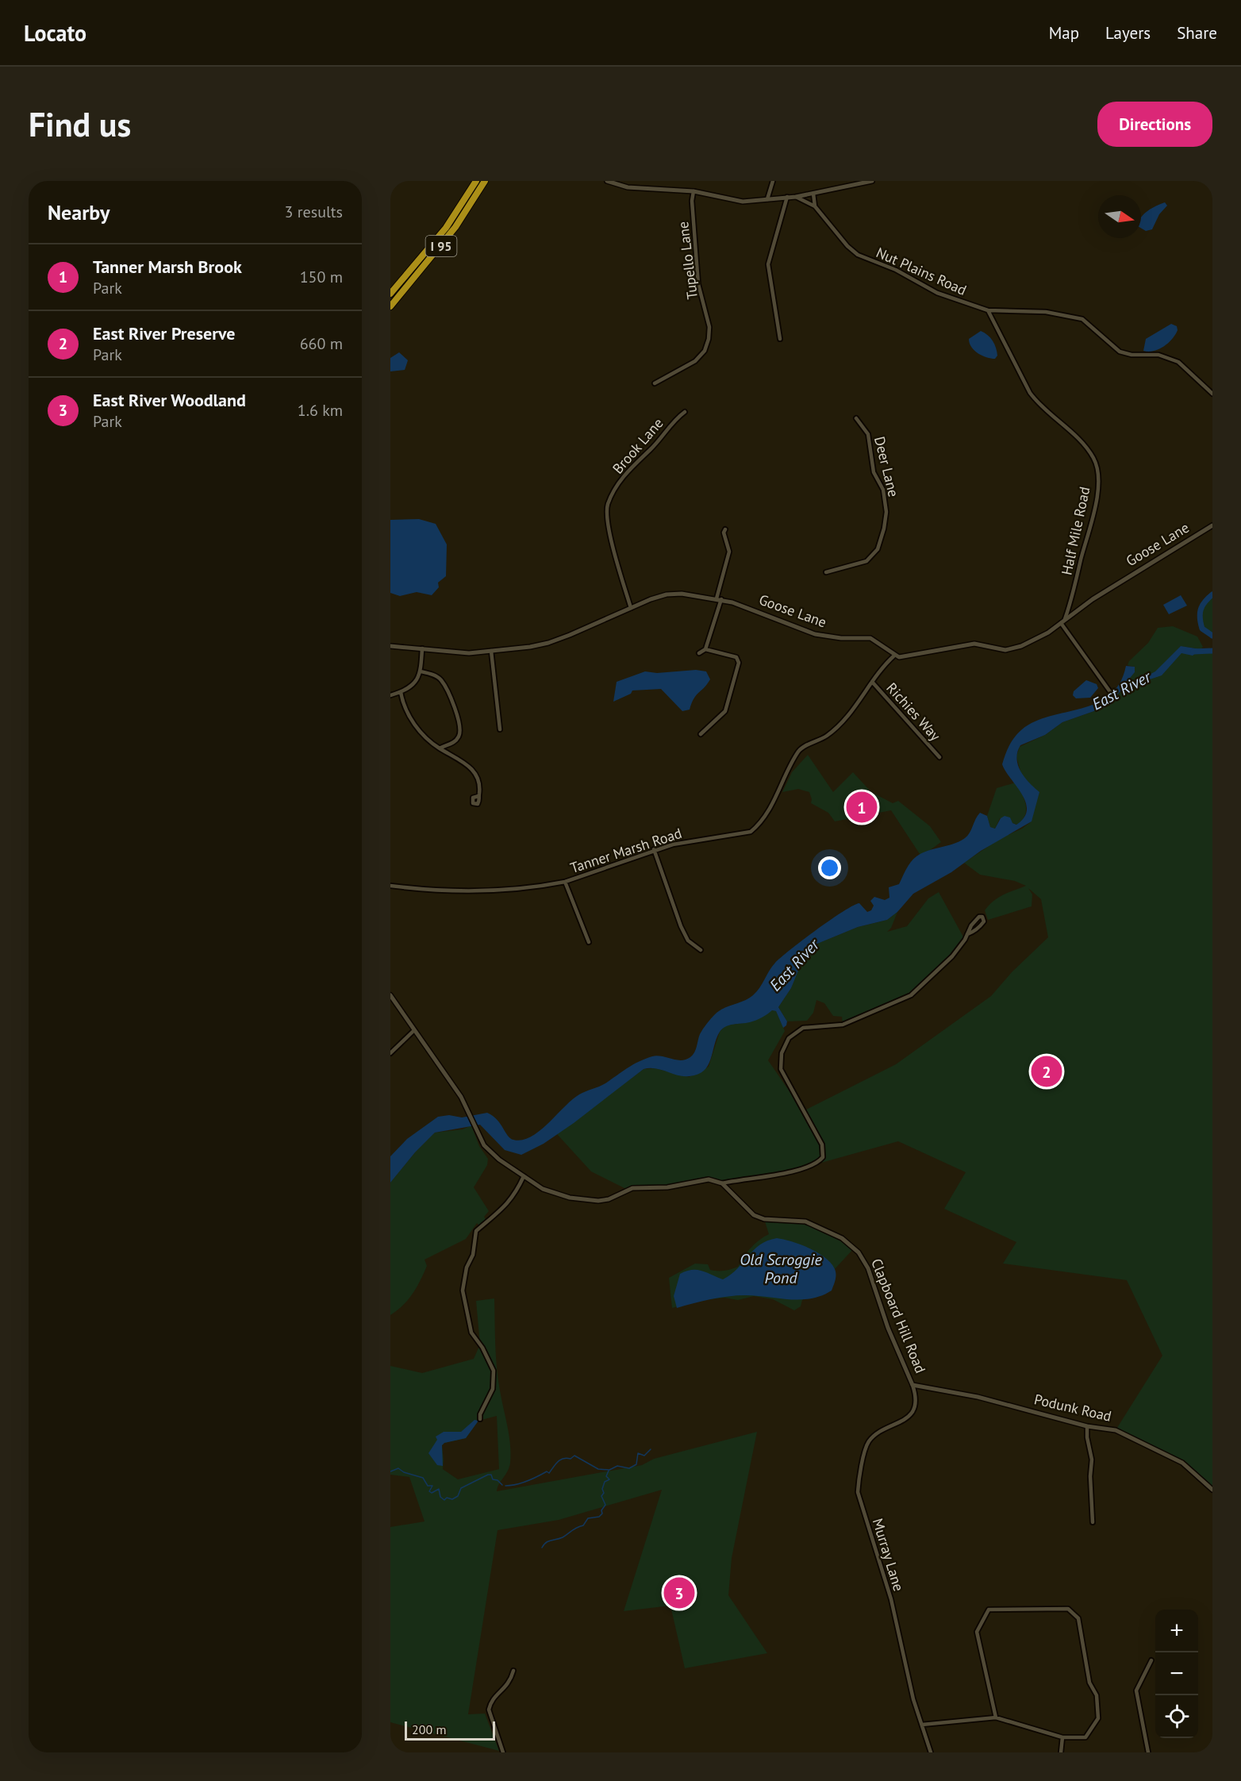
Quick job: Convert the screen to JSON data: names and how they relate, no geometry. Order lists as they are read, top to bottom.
{
  "streets": {
    "highway": ["I 95"],
    "street": [
      "Tupello Lane",
      "Nut Plains Road",
      "Brook Lane",
      "Deer Lane",
      "Half Mile Road",
      "Goose Lane",
      "Richies Way",
      "Tanner Marsh Road",
      "Clapboard Hill Road",
      "Podunk Road",
      "Murray Lane"
    ]
  },
  "crossings": [
    ["Nut Plains Road", "Half Mile Road"],
    ["Brook Lane", "Goose Lane"],
    ["Half Mile Road", "Goose Lane"],
    ["Goose Lane", "Tanner Marsh Road"],
    ["Richies Way", "Tanner Marsh Road"],
    ["Clapboard Hill Road", "Podunk Road"],
    ["Clapboard Hill Road", "Murray Lane"],
    ["Podunk Road", "Murray Lane"]
  ],
  "water": ["East River", "Old Scroggie Pond"],
  "scale_bar": "200 m",
  "north": "right",
  "page": {
    "header": "Locato",
    "nav": ["Map", "Layers", "Share"],
    "buttons": "Directions",
    "title": "Find us",
    "heading": ["Nearby", "3 results"],
    "list": [
      {
        "mark": "1",
        "name": "Tanner Marsh Brook",
        "note": "Park",
        "value": "150 m"
      },
      {
        "mark": "2",
        "name": "East River Preserve",
        "note": "Park",
        "value": "660 m"
      },
      {
        "mark": "3",
        "name": "East River Woodland",
        "note": "Park",
        "value": "1.6 km"
      }
    ],
    "pins": ["1", "2", "3"],
    "map_buttons": ["+", "−"],
    "scale": "200 m"
  }
}
